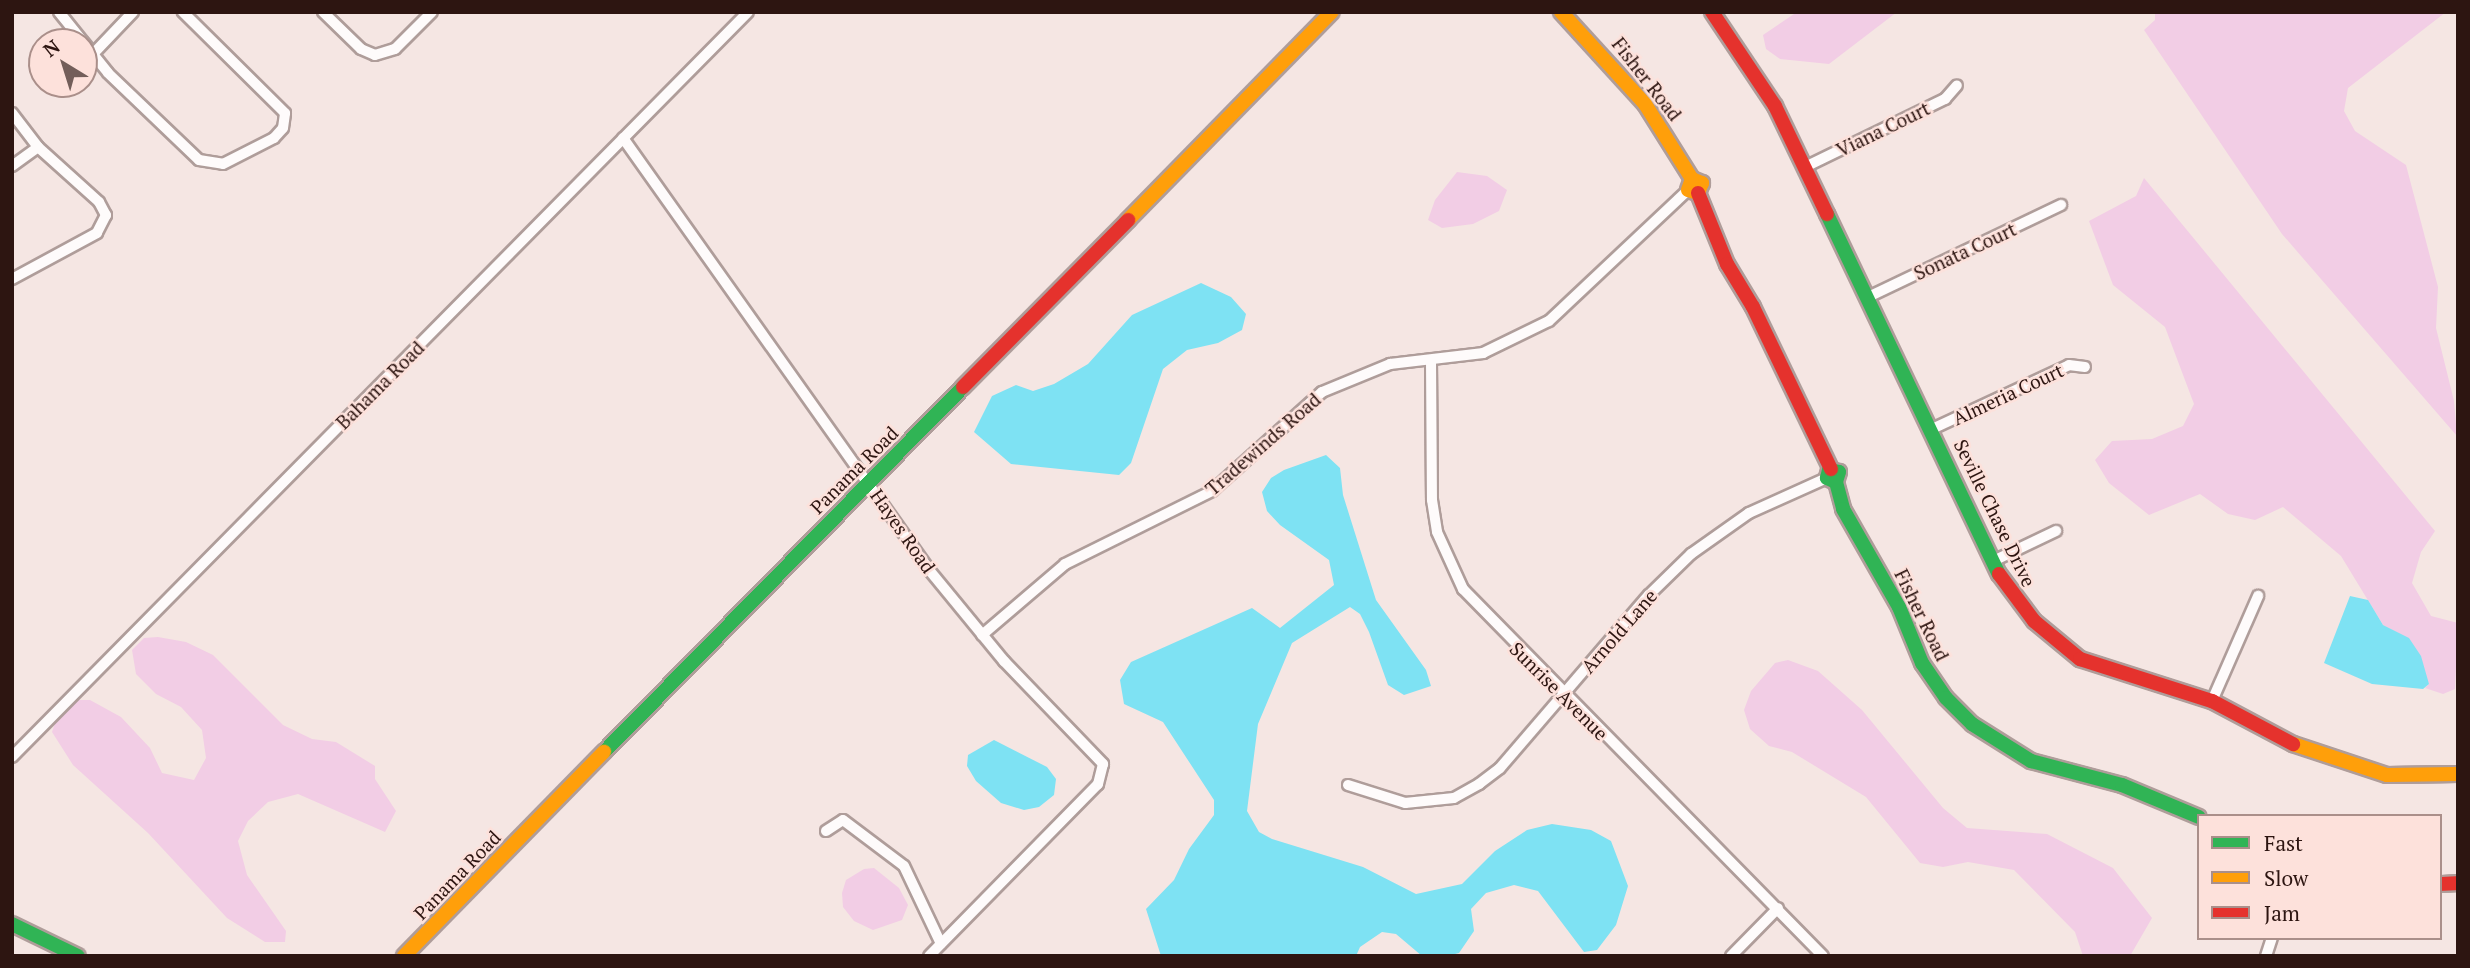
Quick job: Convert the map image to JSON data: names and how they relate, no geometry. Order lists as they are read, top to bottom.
{
  "streets": {
    "street": [
      "Fisher Road",
      "Viana Court",
      "Sonata Court",
      "Bahama Road",
      "Almeria Court",
      "Tradewinds Road",
      "Panama Road",
      "Seville Chase Drive",
      "Hayes Road",
      "Arnold Lane",
      "Sunrise Avenue"
    ]
  },
  "crossings": [
    ["Fisher Road", "Tradewinds Road"],
    ["Fisher Road", "Arnold Lane"],
    ["Viana Court", "Seville Chase Drive"],
    ["Sonata Court", "Seville Chase Drive"],
    ["Bahama Road", "Hayes Road"],
    ["Almeria Court", "Seville Chase Drive"],
    ["Tradewinds Road", "Hayes Road"],
    ["Tradewinds Road", "Sunrise Avenue"],
    ["Panama Road", "Hayes Road"],
    ["Arnold Lane", "Sunrise Avenue"]
  ],
  "legend": ["Fast", "Slow", "Jam"],
  "north": "top left"
}
